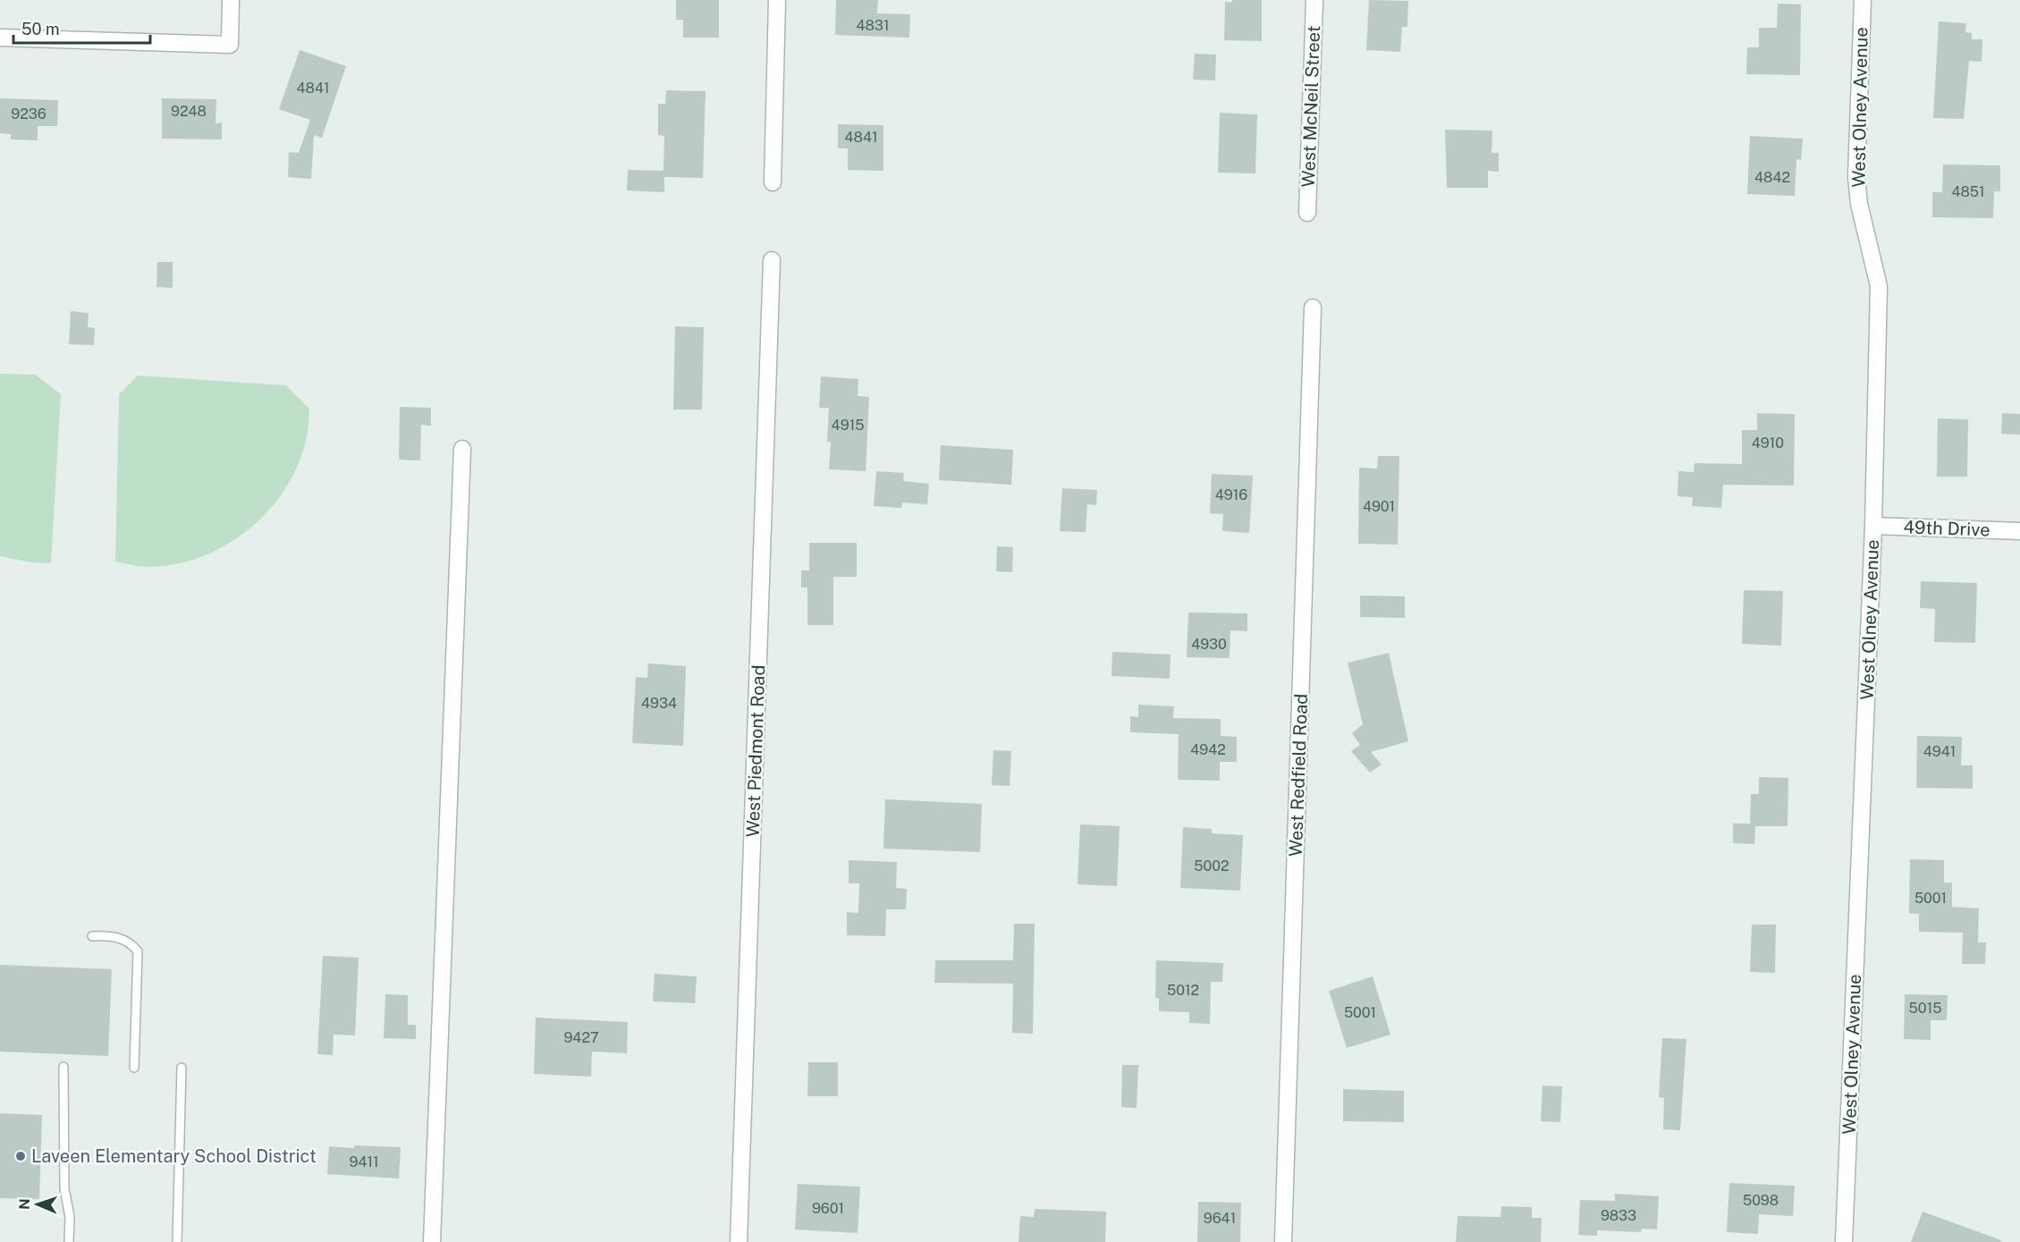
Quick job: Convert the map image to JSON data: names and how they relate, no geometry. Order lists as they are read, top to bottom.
{
  "streets": {
    "street": [
      "West McNeil Street",
      "West Olney Avenue",
      "49th Drive",
      "West Piedmont Road",
      "West Redfield Road"
    ]
  },
  "crossings": [
    ["West Olney Avenue", "49th Drive"]
  ],
  "places": ["Laveen Elementary School District"],
  "house_numbers": [
    "4831",
    "4841",
    "9248",
    "9236",
    "4841",
    "4842",
    "4851",
    "4915",
    "4910",
    "4916",
    "4901",
    "4930",
    "4934",
    "4942",
    "4941",
    "5002",
    "5001",
    "5012",
    "5015",
    "5001",
    "9427",
    "9411",
    "5098",
    "9601",
    "9833",
    "9641"
  ],
  "scale_bar": "50 m",
  "north": "left"
}
